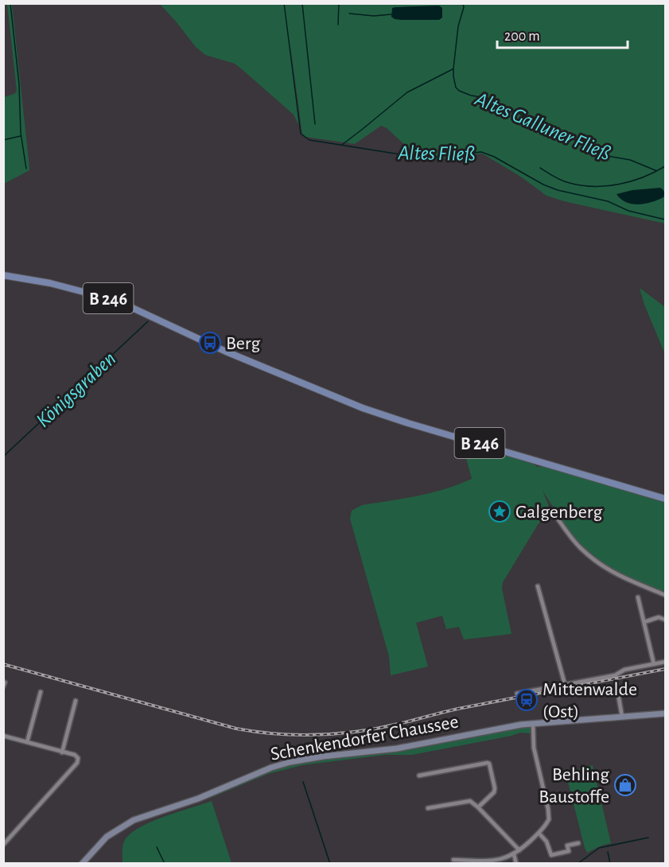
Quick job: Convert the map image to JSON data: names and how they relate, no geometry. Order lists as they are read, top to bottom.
{
  "streets": {
    "main road": ["B 246", "Schenkendorfer Chaussee"]
  },
  "water": ["Altes Galluner Fließ", "Altes Fließ", "Königsgraben"],
  "places": {
    "bus stop": ["Berg"],
    "place": ["Galgenberg"],
    "station": ["Mittenwalde (Ost)"],
    "shop": ["Behling Baustoffe"]
  },
  "scale_bar": "200 m"
}
